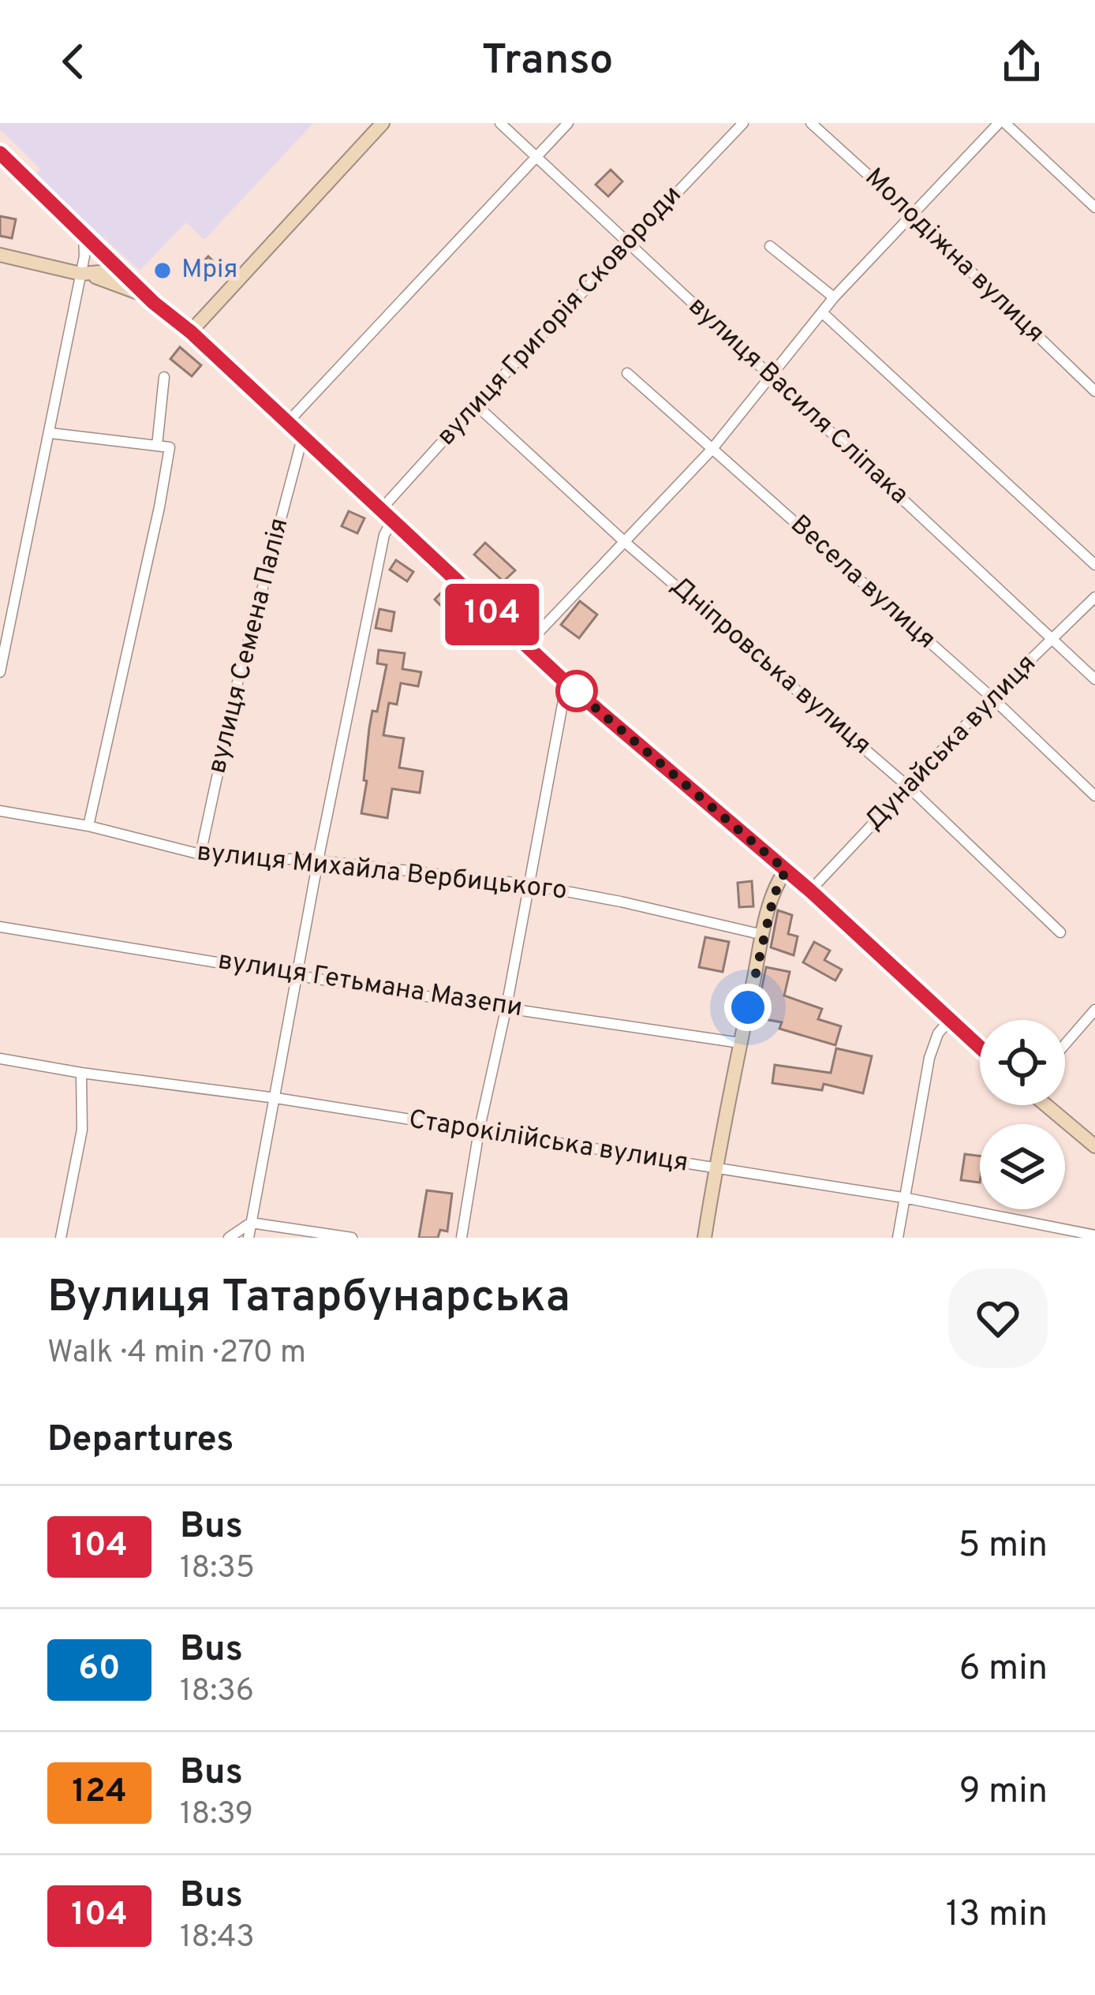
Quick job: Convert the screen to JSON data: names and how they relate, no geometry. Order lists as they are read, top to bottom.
{
  "streets": {
    "street": [
      "Молодіжна вулиця",
      "вулиця Григорія Сковороди",
      "вулиця Василя Сліпака",
      "Весела вулиця",
      "вулиця Семена Палія",
      "Дніпровська вулиця",
      "Дунайська вулиця",
      "вулиця Михайла Вербицького",
      "вулиця Гетьмана Мазепи",
      "Старокілійська вулиця"
    ]
  },
  "crossings": [
    ["вулиця Григорія Сковороди", "вулиця Василя Сліпака"],
    ["вулиця Григорія Сковороди", "Дніпровська вулиця"],
    ["вулиця Василя Сліпака", "Дунайська вулиця"],
    ["Весела вулиця", "Дунайська вулиця"],
    ["вулиця Семена Палія", "вулиця Михайла Вербицького"],
    ["Дніпровська вулиця", "Дунайська вулиця"]
  ],
  "places": ["Мрія"],
  "lines": ["bus line 104"],
  "page": {
    "header": "Transo",
    "on_map": "104",
    "heading": [
      ["Вулиця Татарбунарська", "Walk · 4 min · 270 m"],
      "Departures"
    ],
    "list": [
      {
        "mark": "104",
        "name": "Bus",
        "note": "18:35",
        "value": "5 min"
      },
      {
        "mark": "60",
        "name": "Bus",
        "note": "18:36",
        "value": "6 min"
      },
      {
        "mark": "124",
        "name": "Bus",
        "note": "18:39",
        "value": "9 min"
      },
      {
        "mark": "104",
        "name": "Bus",
        "note": "18:43",
        "value": "13 min"
      }
    ]
  }
}
